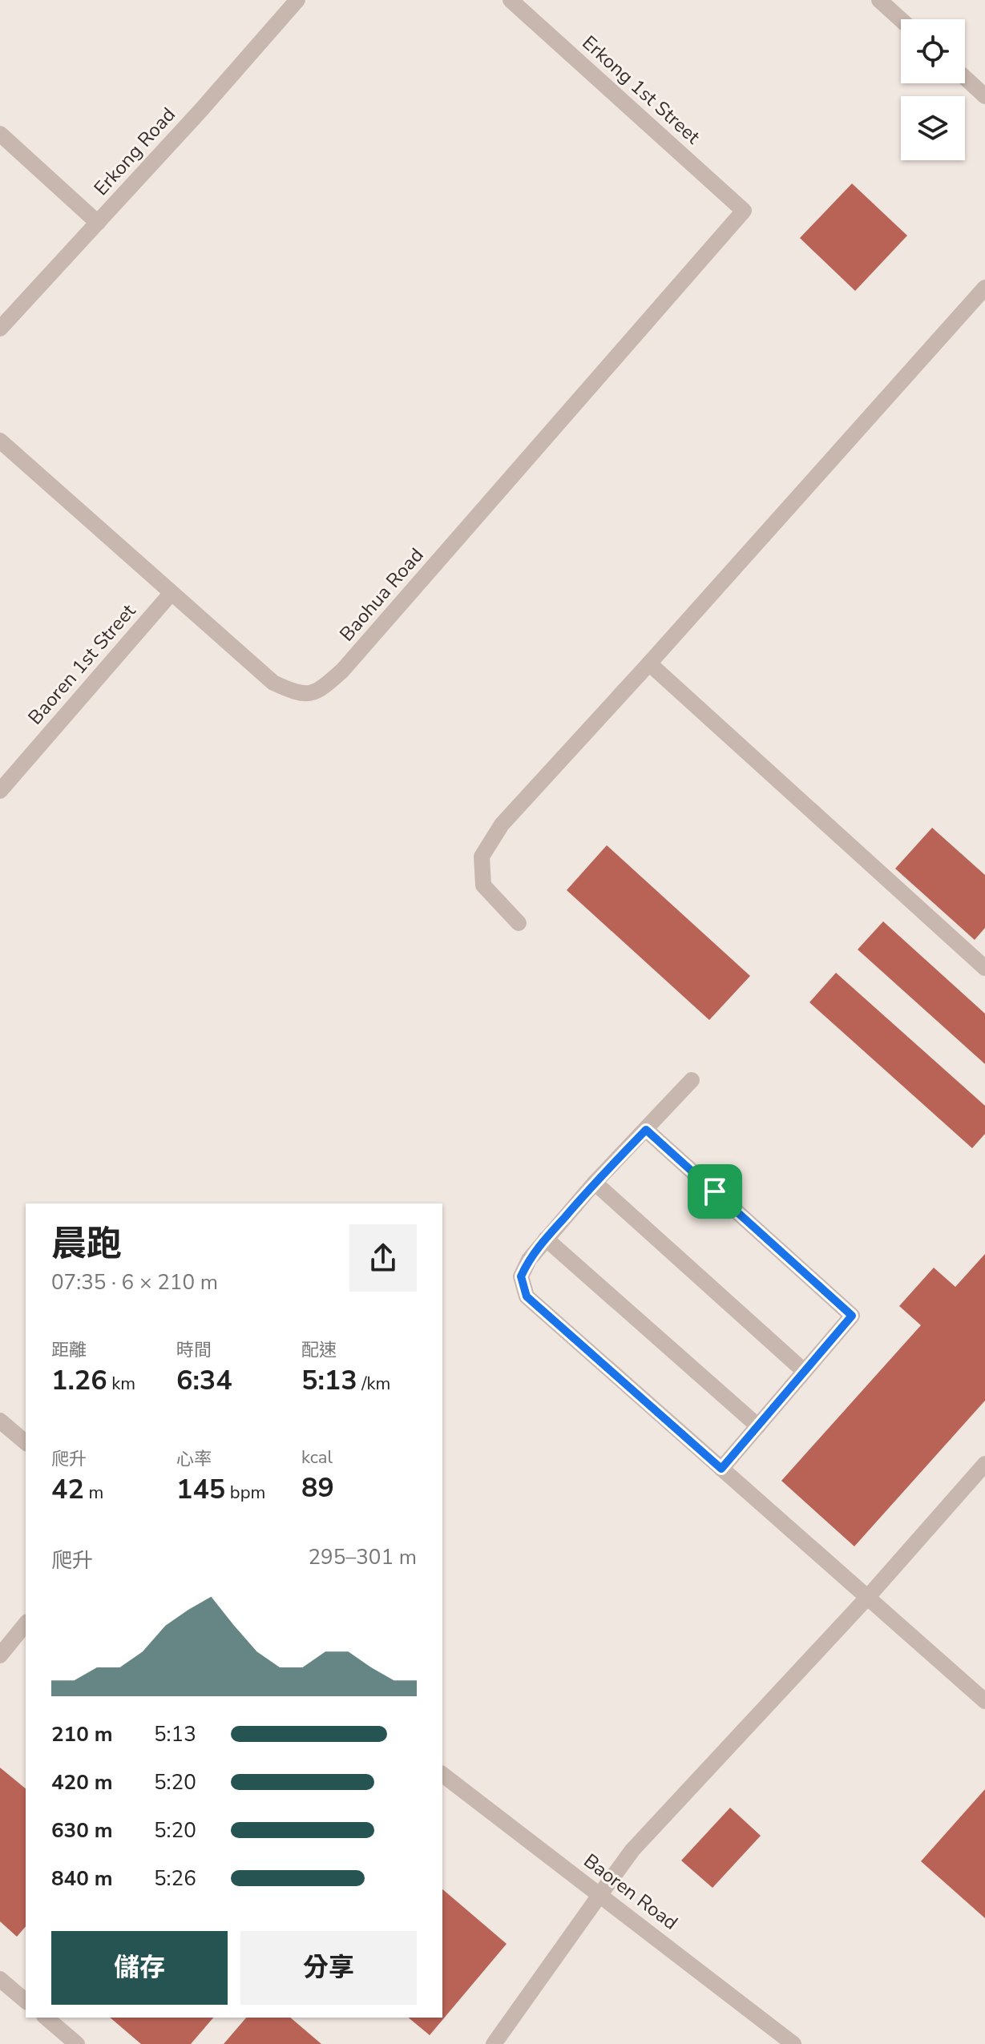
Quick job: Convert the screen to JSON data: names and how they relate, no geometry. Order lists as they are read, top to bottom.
{
  "streets": {
    "street": [
      "Erkong 1st Street",
      "Erkong Road",
      "Baohua Road",
      "Baoren 1st Street",
      "Baoren Road"
    ]
  },
  "crossings": [
    ["Erkong 1st Street", "Baohua Road"],
    ["Baohua Road", "Baoren 1st Street"]
  ],
  "page": {
    "heading": ["晨跑", "07:35 · 6 × 210 m"],
    "stats": [
      ["距離", "1.26 km"],
      ["時間", "6:34"],
      ["配速", "5:13 /km"],
      ["爬升", "42 m"],
      ["心率", "145 bpm"],
      ["kcal", "89"]
    ],
    "chart": ["爬升", "295–301 m"],
    "list": [
      {
        "name": "210 m",
        "note": "5:13"
      },
      {
        "name": "420 m",
        "note": "5:20"
      },
      {
        "name": "630 m",
        "note": "5:20"
      },
      {
        "name": "840 m",
        "note": "5:26"
      }
    ],
    "buttons": ["儲存", "分享"]
  }
}
